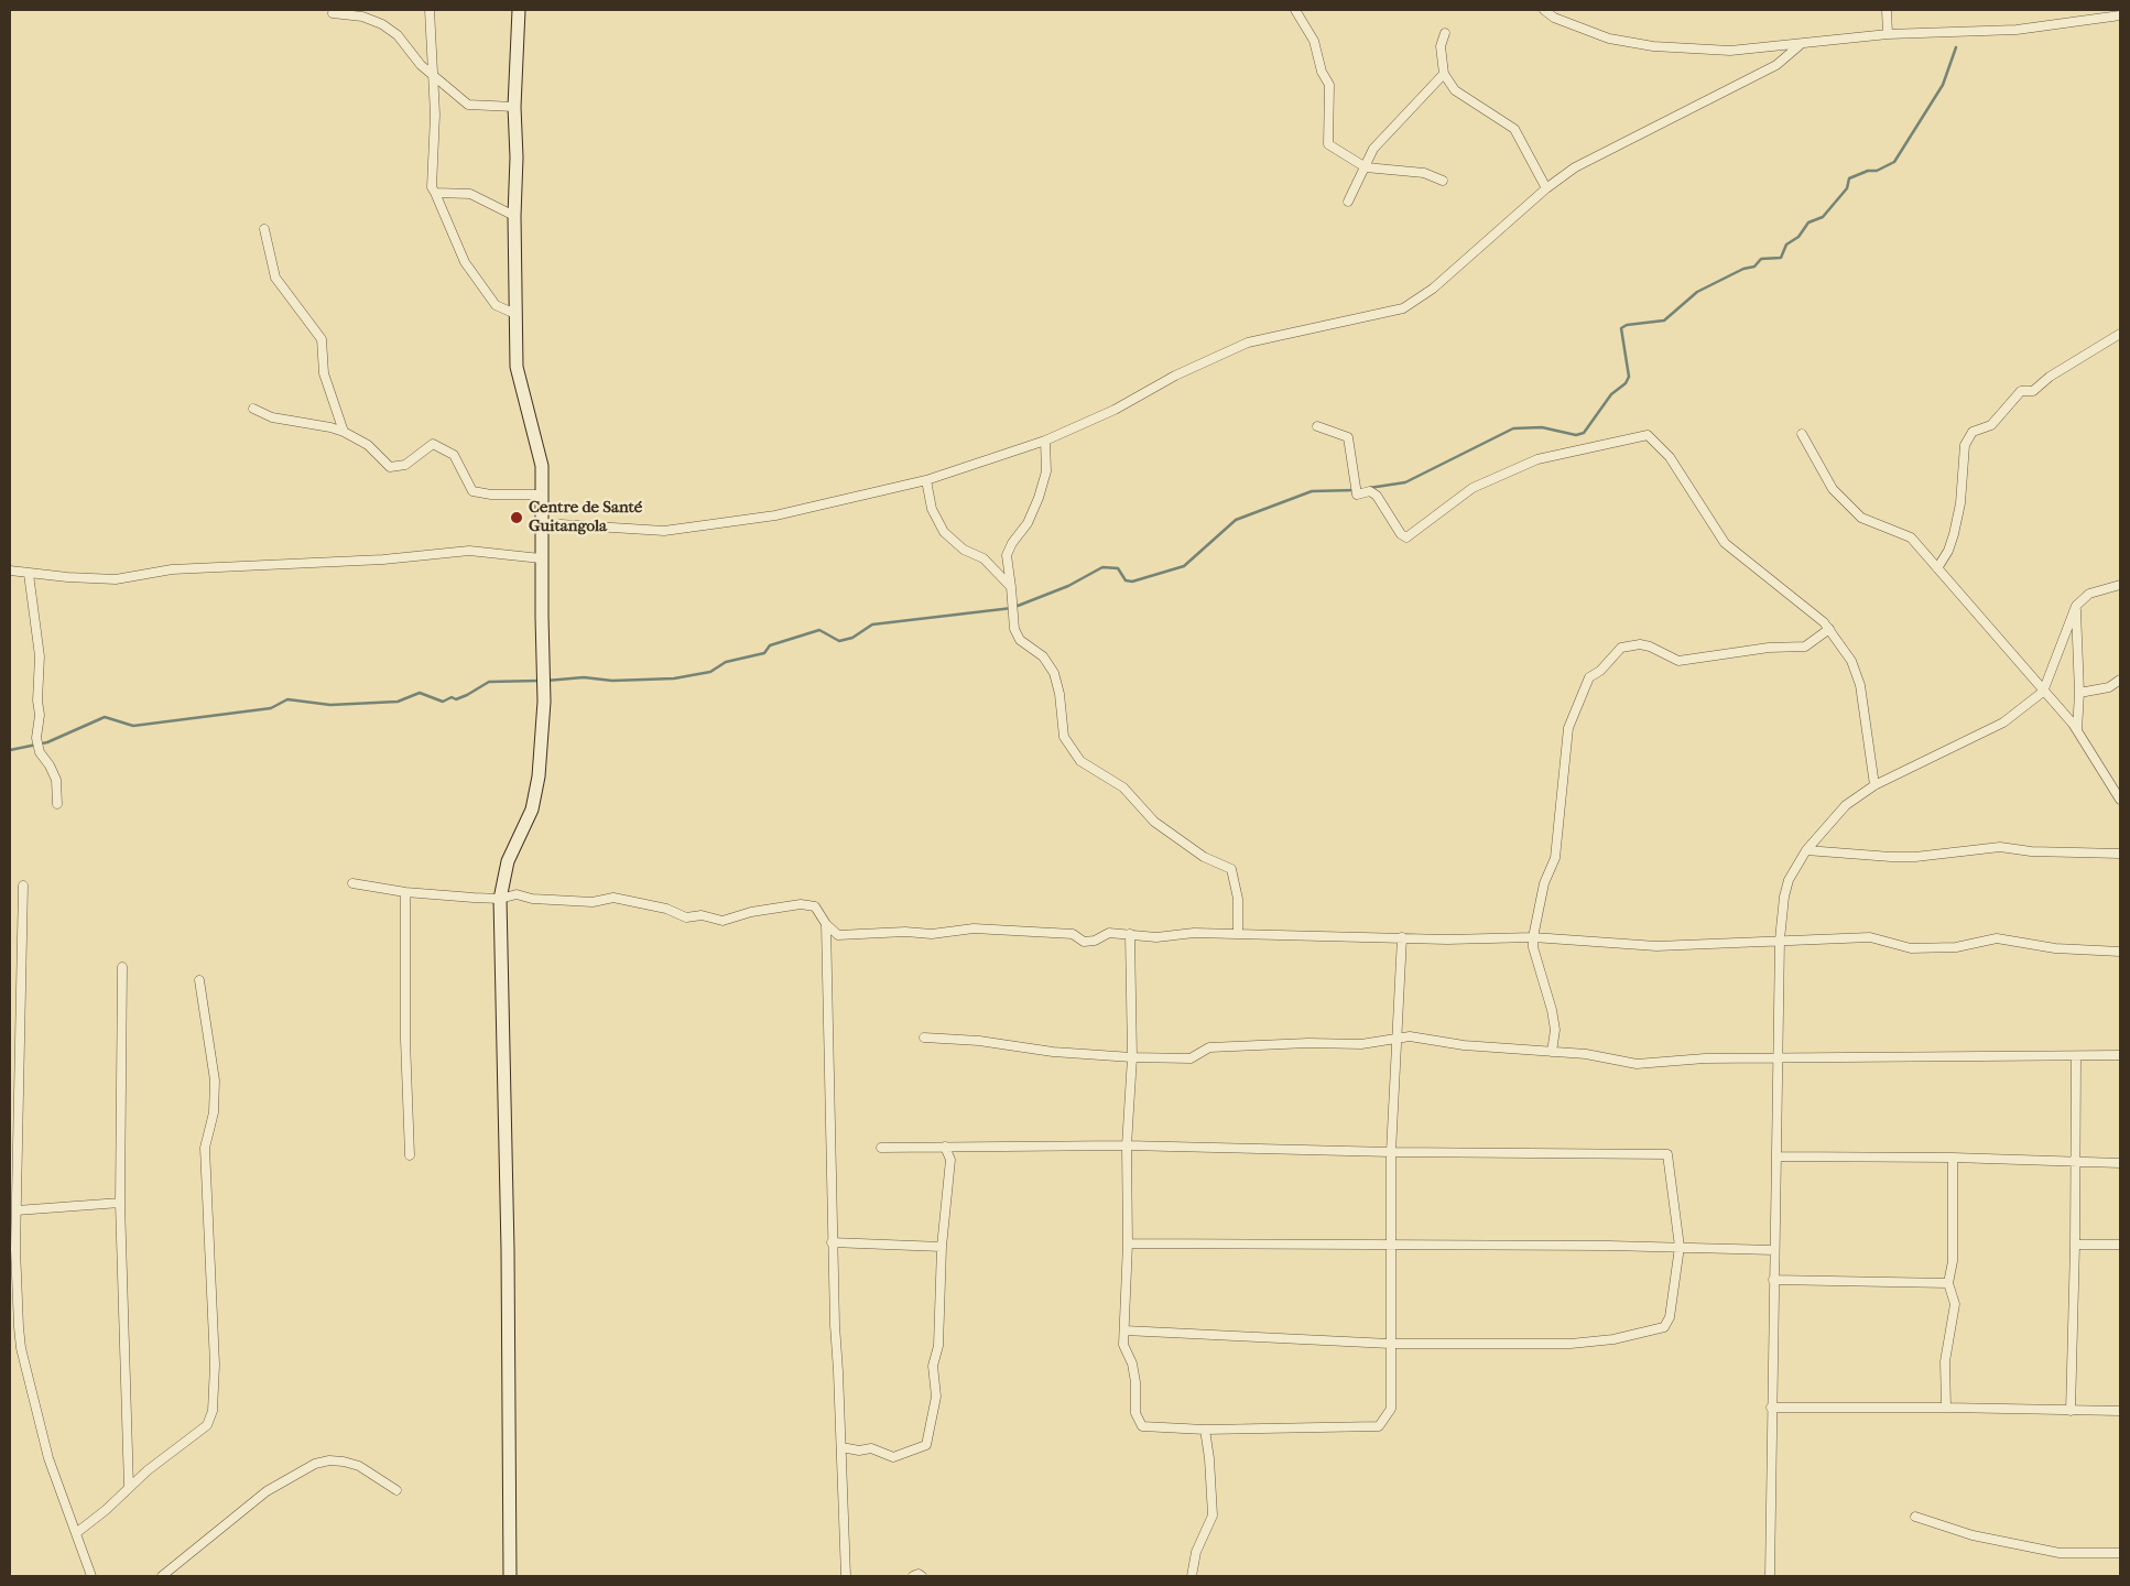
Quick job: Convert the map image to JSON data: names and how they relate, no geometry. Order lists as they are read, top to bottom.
{
  "places": ["Centre de Santé Guitangola"]
}
